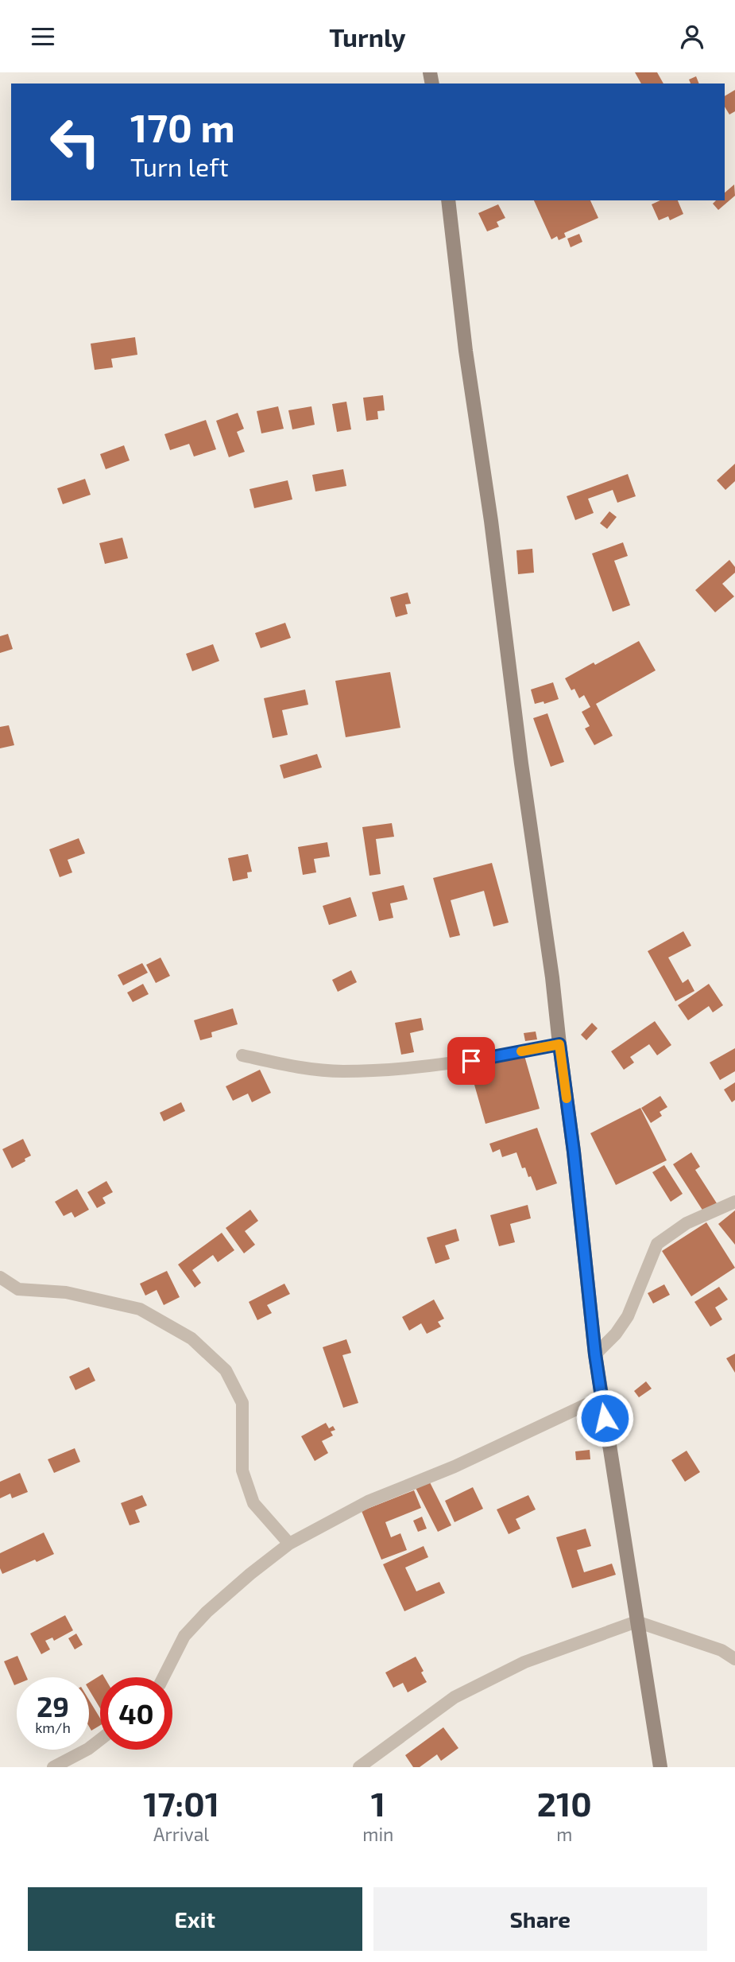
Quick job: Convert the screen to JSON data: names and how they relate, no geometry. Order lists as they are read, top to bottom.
{
  "page": {
    "header": "Turnly",
    "turn": ["170 m", "Turn left"],
    "speed": "29 km/h",
    "limit": "40",
    "eta": [
      "17:01",
      "Arrival",
      "1",
      "min",
      "210",
      "m"
    ],
    "buttons": ["Exit", "Share"]
  }
}
